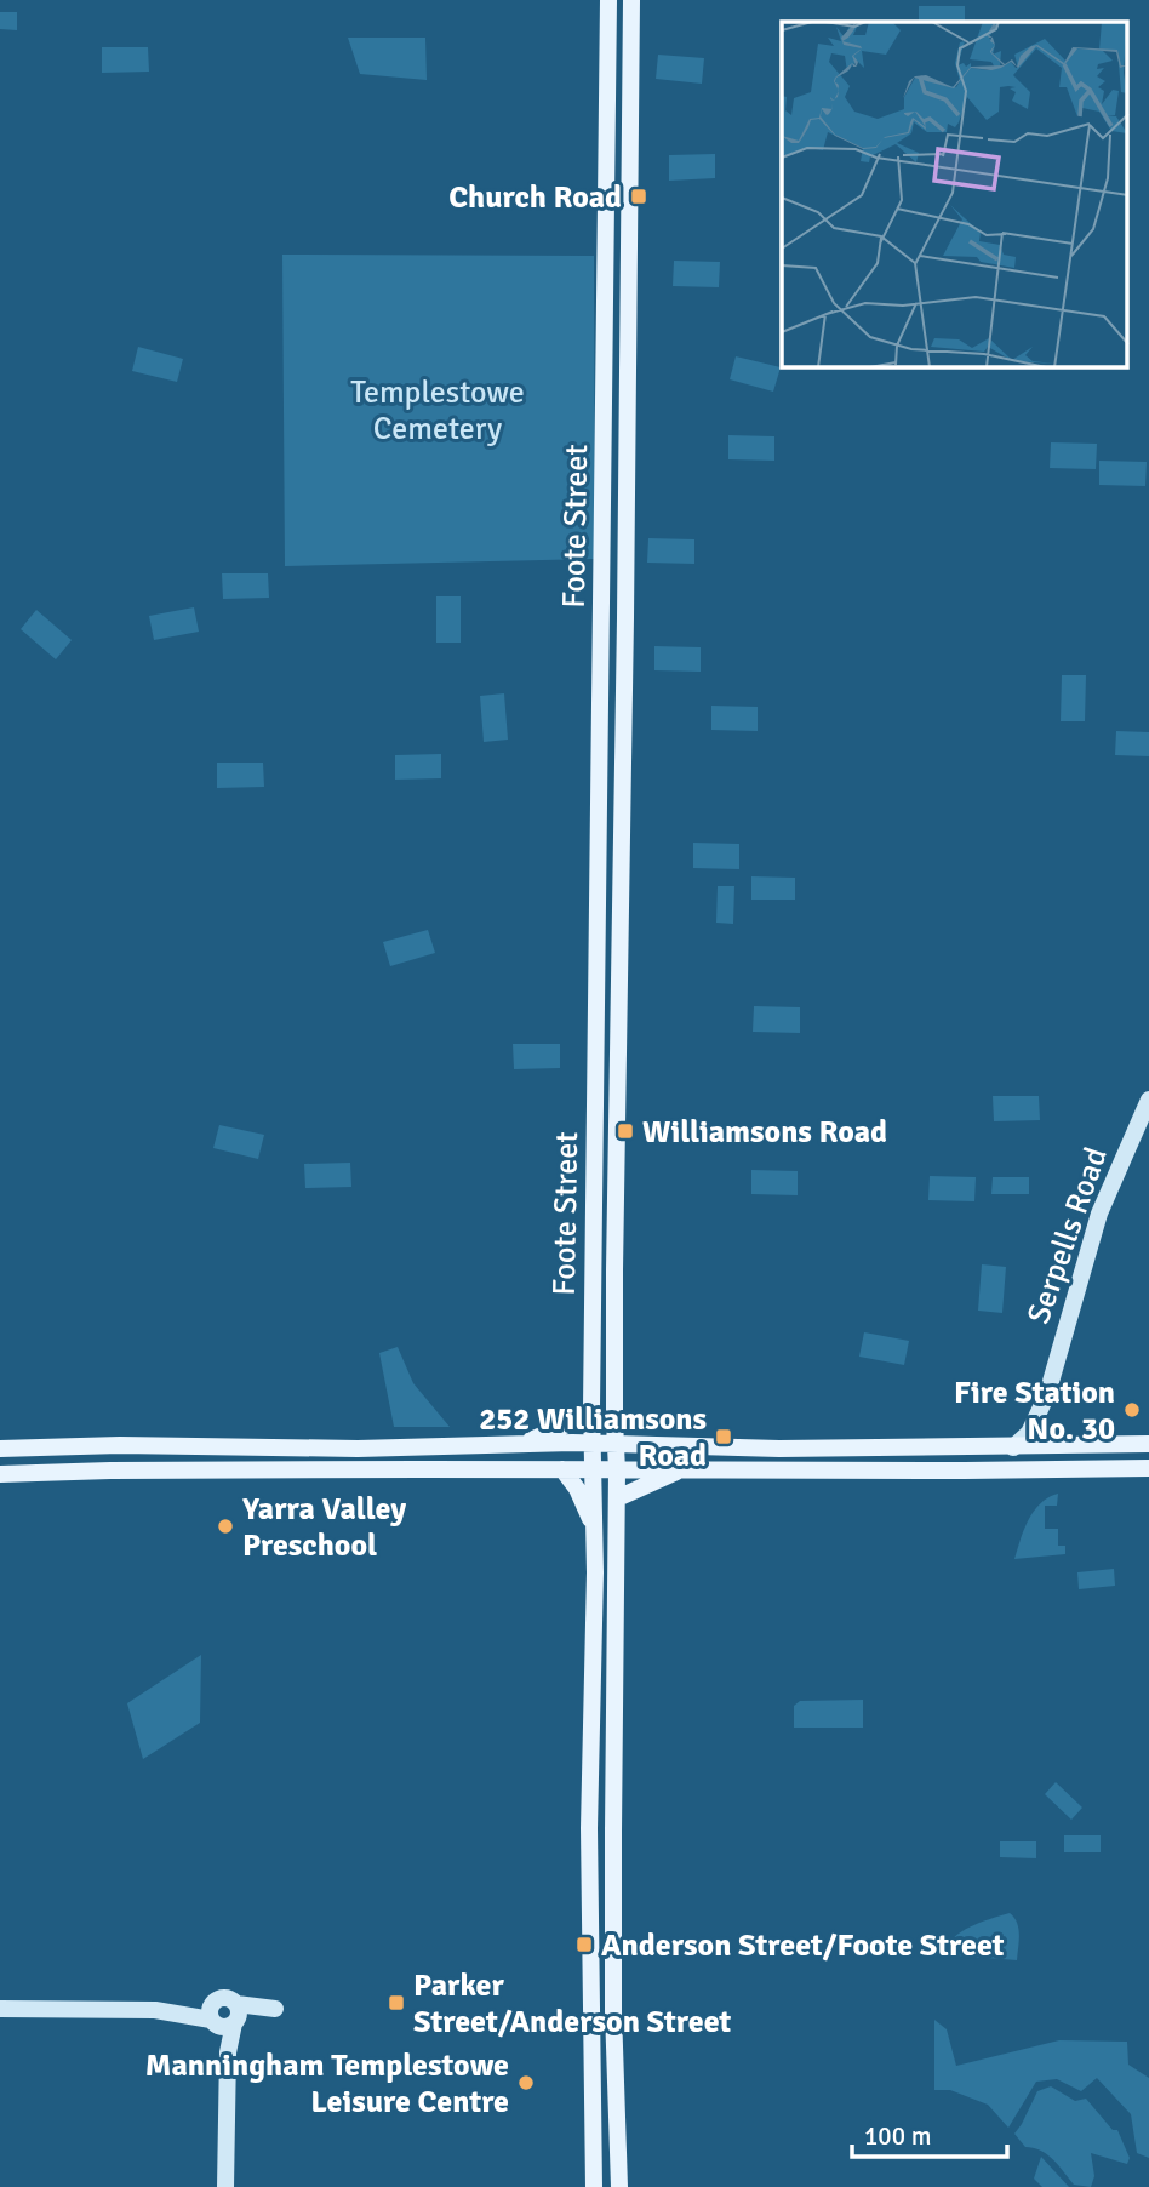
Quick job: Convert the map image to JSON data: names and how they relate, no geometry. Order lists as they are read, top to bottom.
{
  "streets": {
    "main road": ["Foote Street", "Serpells Road"]
  },
  "parks": ["Templestowe Cemetery"],
  "places": {
    "transit": [
      "Church Road",
      "Williamsons Road",
      "252 Williamsons Road",
      "Anderson Street/Foote Street",
      "Parker Street/Anderson Street"
    ],
    "other": ["Fire Station No. 30", "Yarra Valley Preschool", "Manningham Templestowe Leisure Centre"]
  },
  "scale_bar": "100 m"
}
